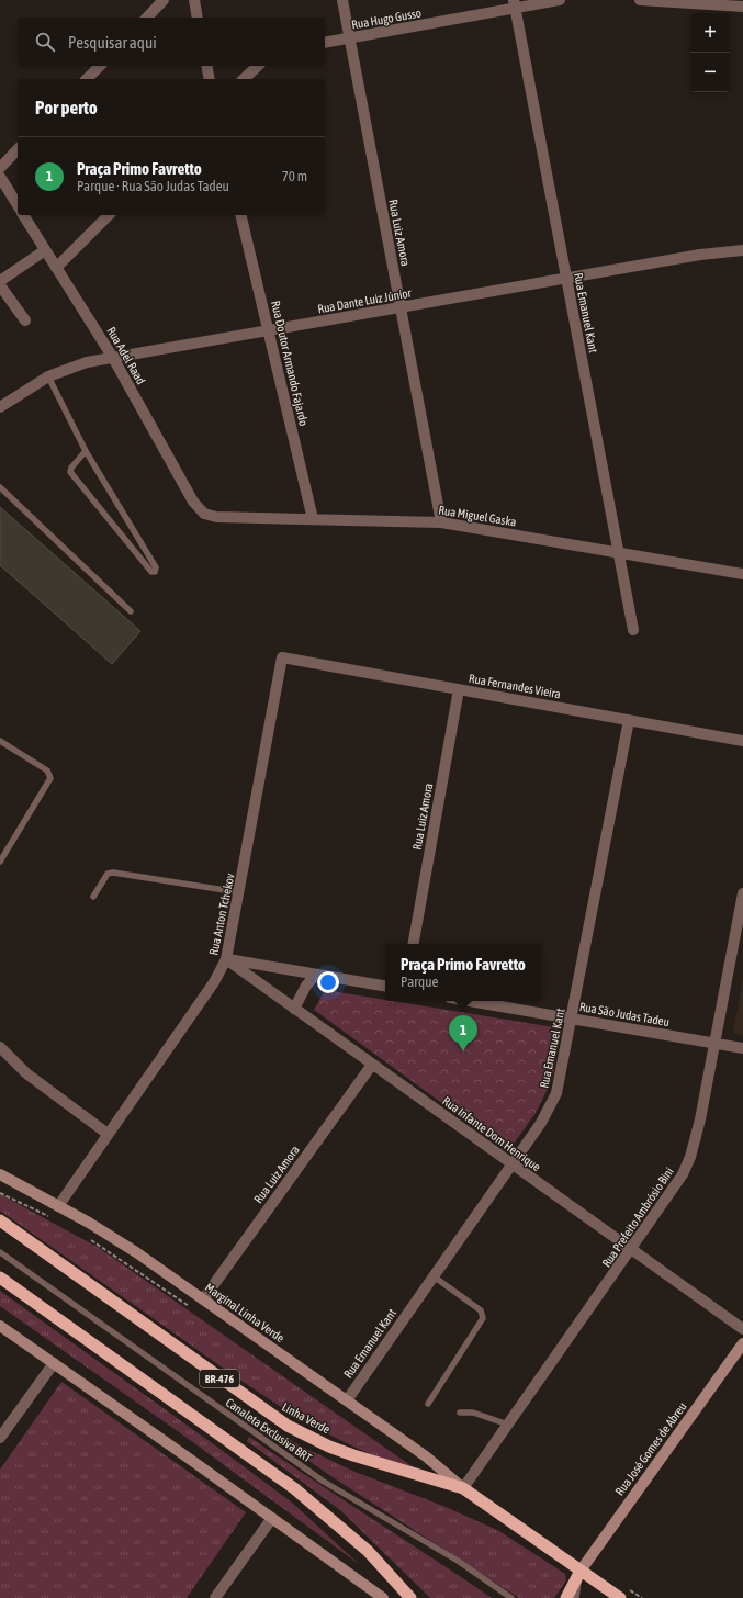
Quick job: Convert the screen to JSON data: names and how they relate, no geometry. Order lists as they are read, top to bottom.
{
  "streets": {
    "highway": ["BR-476", "Linha Verde"],
    "main road": ["Marginal Linha Verde", "Rua José Gomes de Abreu"],
    "street": [
      "Rua Hugo Gusso",
      "Rua Luiz Amora",
      "Rua Dante Luiz Júnior",
      "Rua Emanuel Kant",
      "Rua Adel Raad",
      "Rua Doutor Armando Fajardo",
      "Rua Miguel Gaska",
      "Rua Fernandes Vieira",
      "Rua Anton Tchekov",
      "Rua São Judas Tadeu",
      "Rua Infante Dom Henrique",
      "Rua Prefeito Ambrósio Bini"
    ],
    "lane": ["Canaleta Exclusiva BRT"]
  },
  "crossings": [
    ["Rua Hugo Gusso", "Rua Luiz Amora"],
    ["Rua Hugo Gusso", "Rua Emanuel Kant"],
    ["Rua Luiz Amora", "Rua Dante Luiz Júnior"],
    ["Rua Luiz Amora", "Rua Miguel Gaska"],
    ["Rua Luiz Amora", "Rua Fernandes Vieira"],
    ["Rua Luiz Amora", "Rua Infante Dom Henrique"],
    ["Rua Luiz Amora", "Marginal Linha Verde"],
    ["Rua Dante Luiz Júnior", "Rua Emanuel Kant"],
    ["Rua Dante Luiz Júnior", "Rua Adel Raad"],
    ["Rua Dante Luiz Júnior", "Rua Doutor Armando Fajardo"],
    ["Rua Emanuel Kant", "Rua Miguel Gaska"],
    ["Rua Emanuel Kant", "Rua Fernandes Vieira"],
    ["Rua Emanuel Kant", "Rua São Judas Tadeu"],
    ["Rua Emanuel Kant", "Rua Infante Dom Henrique"],
    ["Rua Emanuel Kant", "Marginal Linha Verde"],
    ["Rua Adel Raad", "Rua Miguel Gaska"],
    ["Rua Doutor Armando Fajardo", "Rua Miguel Gaska"],
    ["Rua Fernandes Vieira", "Rua Anton Tchekov"],
    ["Rua Anton Tchekov", "Rua Infante Dom Henrique"],
    ["Rua Anton Tchekov", "Marginal Linha Verde"],
    ["Rua São Judas Tadeu", "Rua Prefeito Ambrósio Bini"],
    ["Rua Infante Dom Henrique", "Rua Prefeito Ambrósio Bini"],
    ["Rua Prefeito Ambrósio Bini", "Marginal Linha Verde"],
    ["Rua Prefeito Ambrósio Bini", "Linha Verde"],
    ["Marginal Linha Verde", "Linha Verde"],
    ["Linha Verde", "Rua José Gomes de Abreu"]
  ],
  "page": {
    "map_buttons": ["+", "−"],
    "search": "Pesquisar aqui",
    "heading": "Por perto",
    "list": [
      {
        "mark": "1",
        "name": "Praça Primo Favretto",
        "note": "Parque · Rua São Judas Tadeu",
        "value": "70 m"
      }
    ],
    "popup": ["Praça Primo Favretto", "Parque"],
    "pins": "1"
  }
}
